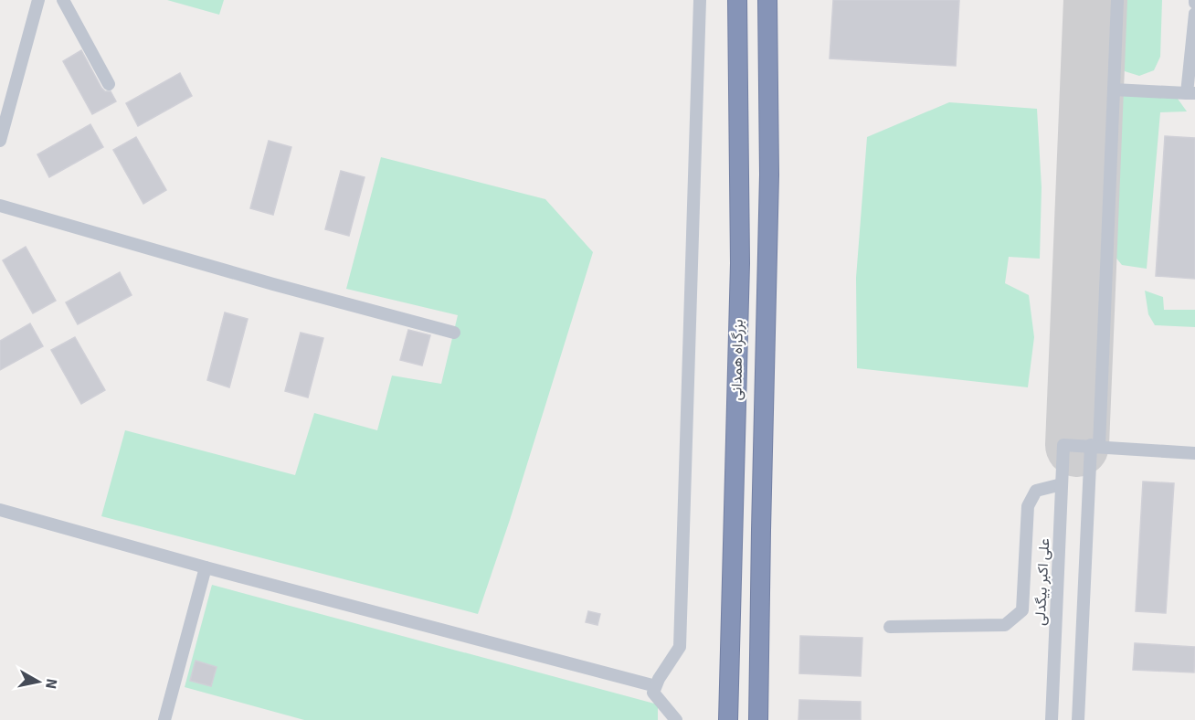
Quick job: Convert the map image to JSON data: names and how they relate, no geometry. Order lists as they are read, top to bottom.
{
  "streets": {
    "highway": ["بزرگراه همدانی"],
    "lane": ["علی اکبر بیگدلی"]
  },
  "north": "right"
}
